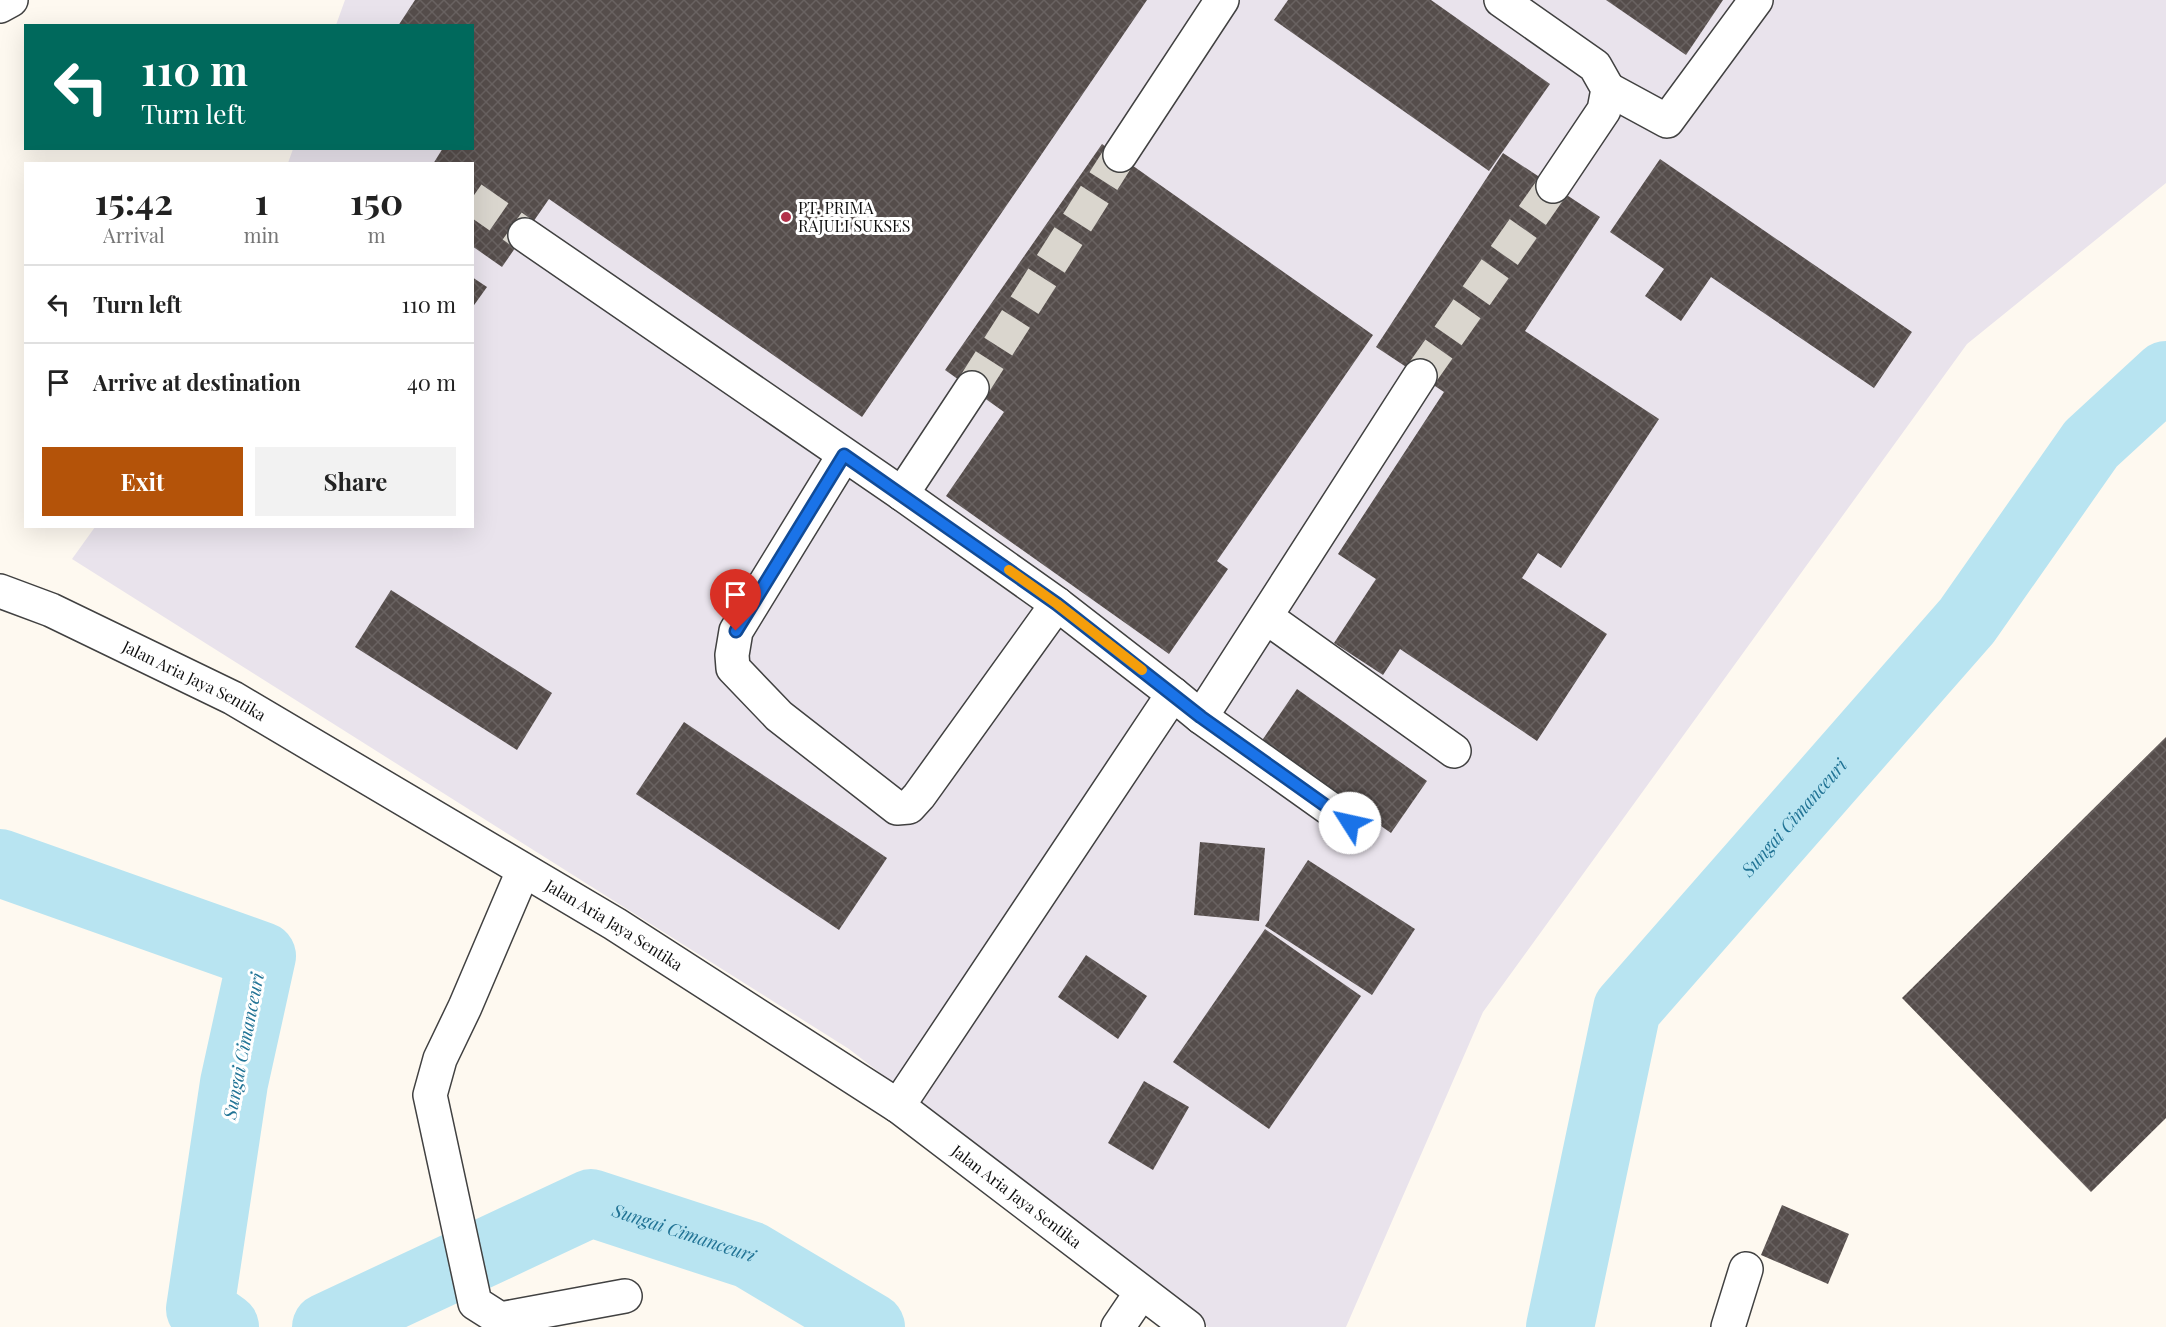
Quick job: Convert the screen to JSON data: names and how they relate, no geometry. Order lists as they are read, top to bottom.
{
  "streets": {
    "street": ["Jalan Aria Jaya Sentika"]
  },
  "water": ["Sungai Cimanceuri"],
  "places": ["PT. PRIMA RAJULI SUKSES"],
  "page": {
    "turn": ["110 m", "Turn left"],
    "eta": [
      "15:42",
      "Arrival",
      "1",
      "min",
      "150",
      "m"
    ],
    "list": [
      {
        "name": "Turn left",
        "value": "110 m"
      },
      {
        "name": "Arrive at destination",
        "value": "40 m"
      }
    ],
    "buttons": ["Exit", "Share"]
  }
}
